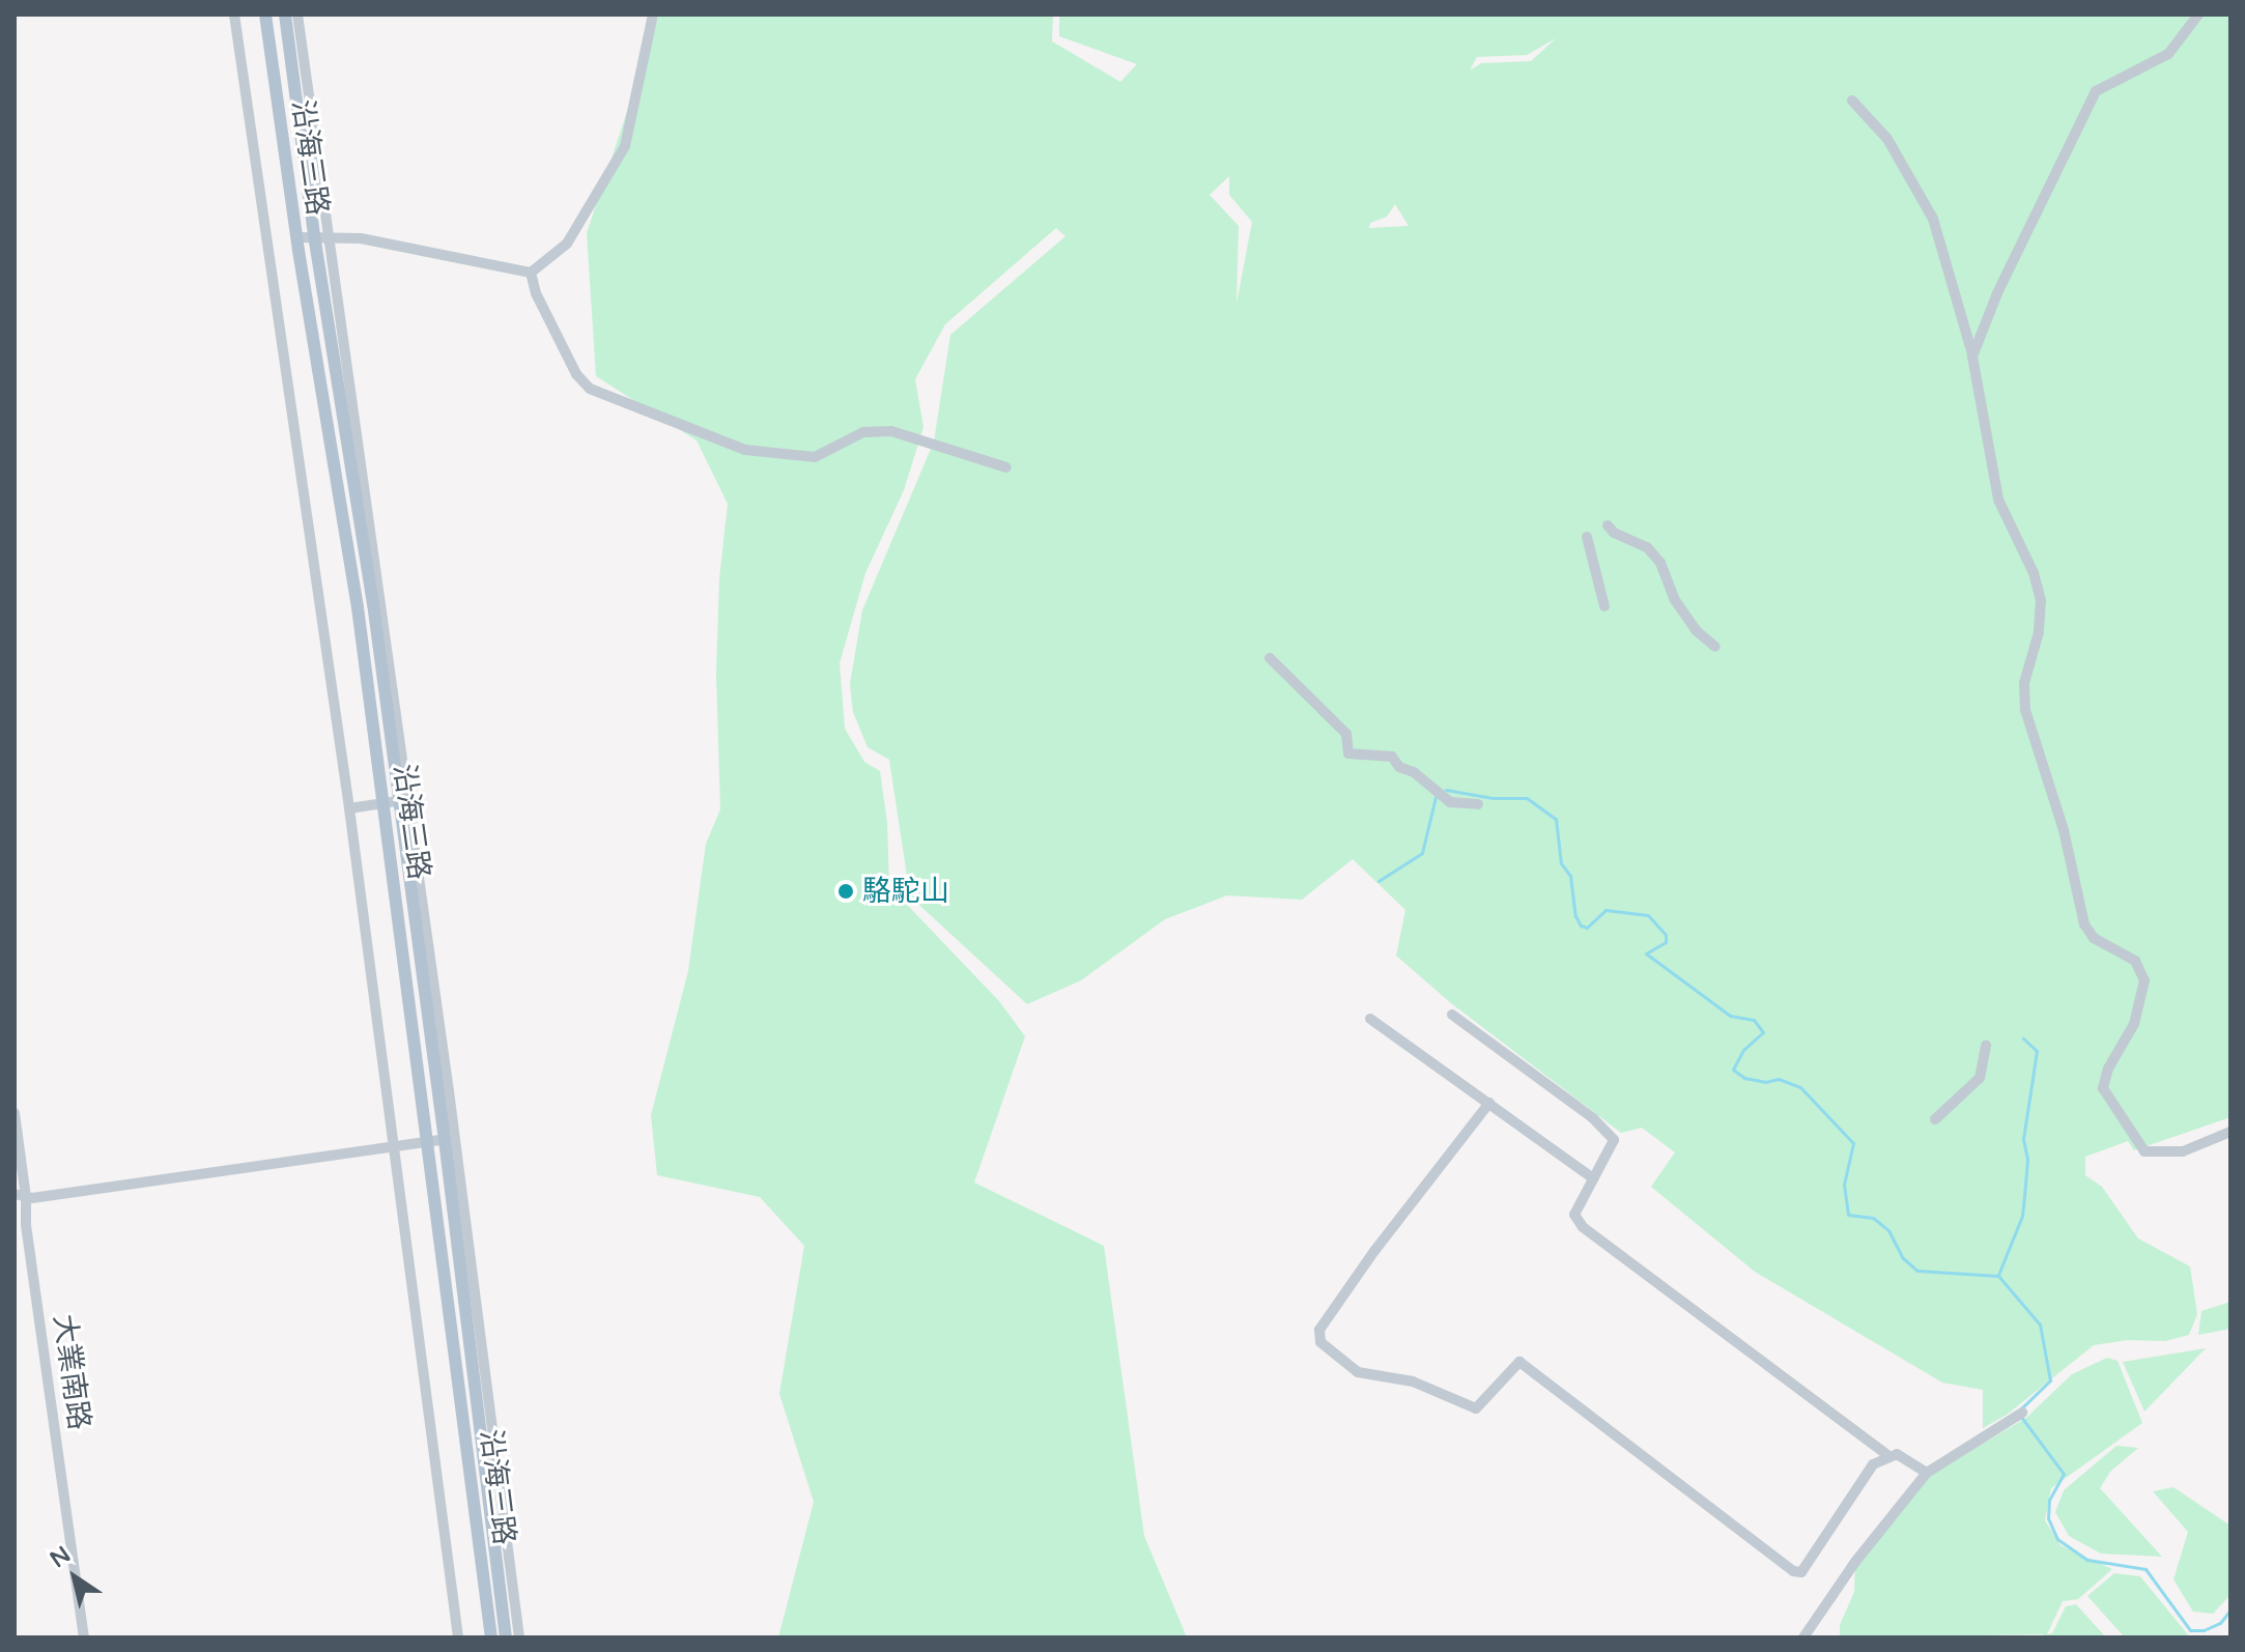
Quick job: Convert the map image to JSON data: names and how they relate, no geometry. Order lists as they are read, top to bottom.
{
  "streets": {
    "main road": ["沿海三路"],
    "street": ["大業南路"]
  },
  "places": ["駱駝山"],
  "north": "top left"
}
